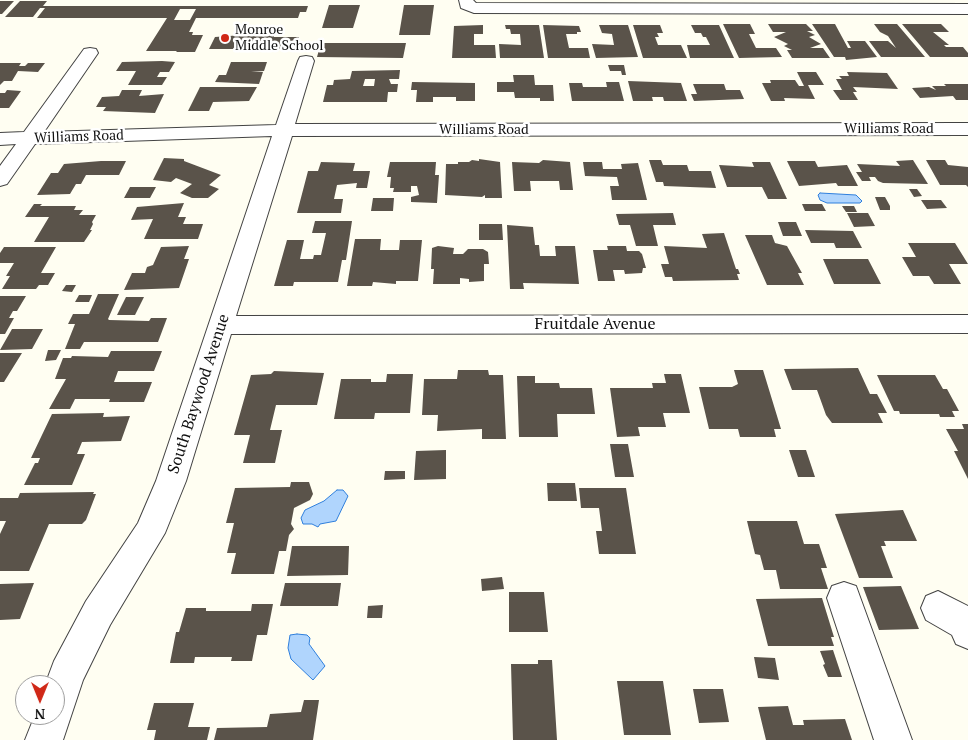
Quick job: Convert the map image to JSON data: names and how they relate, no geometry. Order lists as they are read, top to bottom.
{
  "streets": {
    "street": ["Williams Road", "Fruitdale Avenue", "South Baywood Avenue"]
  },
  "crossings": [
    ["Williams Road", "South Baywood Avenue"],
    ["Fruitdale Avenue", "South Baywood Avenue"]
  ],
  "places": ["Monroe Middle School"],
  "north": "bottom"
}
